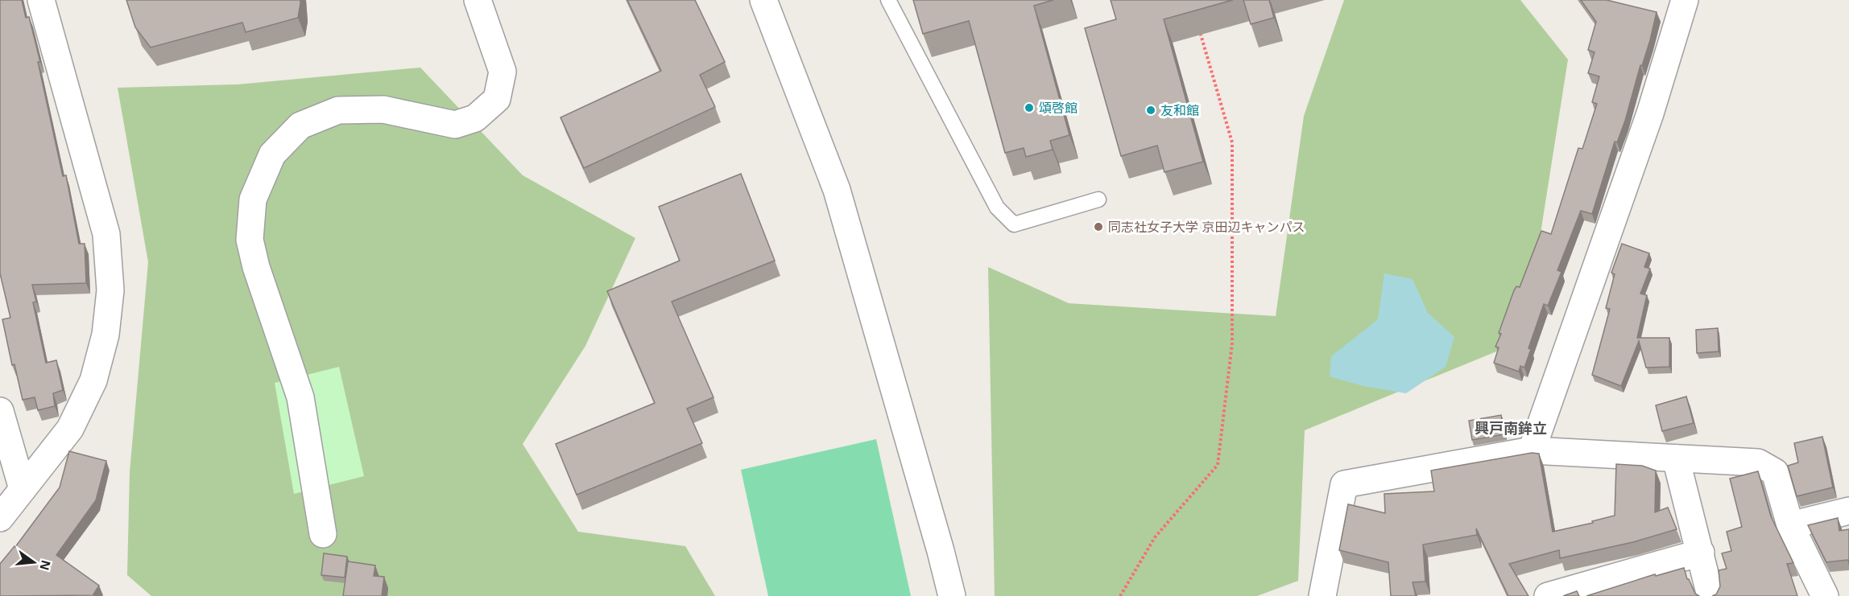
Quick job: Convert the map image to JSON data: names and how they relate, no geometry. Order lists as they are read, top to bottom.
{
  "districts": ["興戸南鉾立"],
  "places": ["頌啓館", "友和館", "同志社女子大学 京田辺キャンパス"],
  "north": "right"
}
